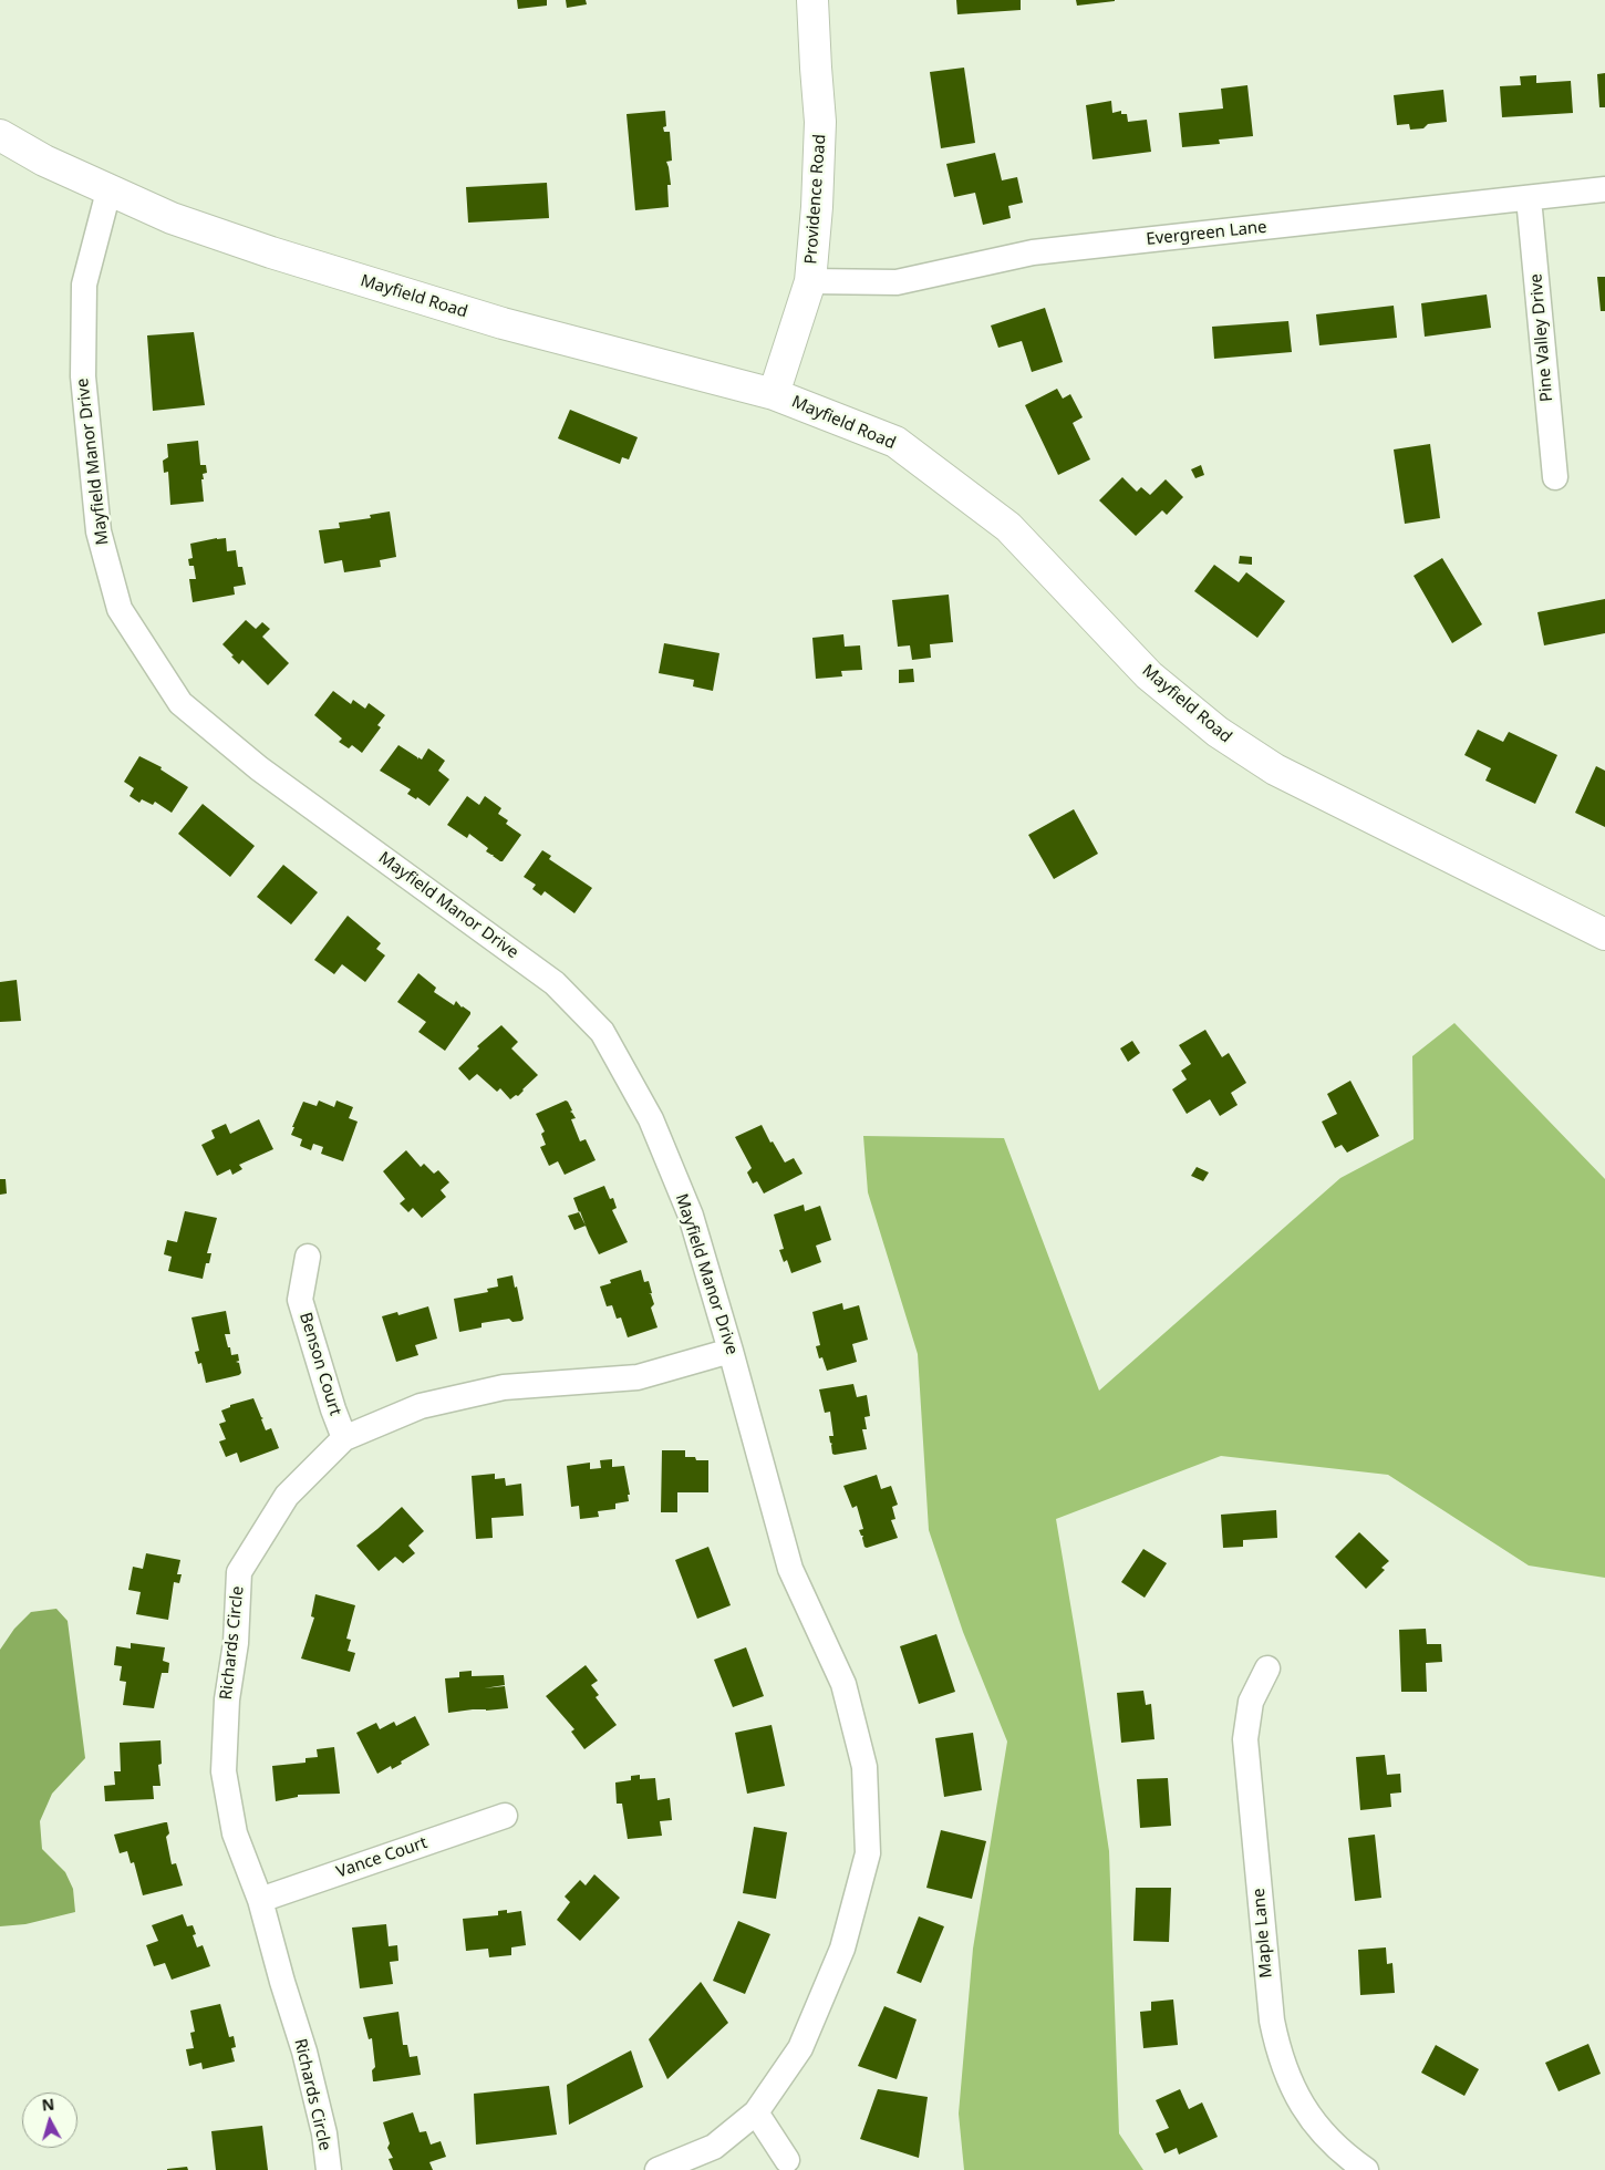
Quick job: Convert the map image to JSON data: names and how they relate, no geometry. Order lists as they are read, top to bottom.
{
  "streets": {
    "street": [
      "Providence Road",
      "Evergreen Lane",
      "Mayfield Road",
      "Pine Valley Drive",
      "Mayfield Manor Drive",
      "Benson Court",
      "Richards Circle",
      "Vance Court",
      "Maple Lane"
    ]
  },
  "crossings": [
    ["Providence Road", "Evergreen Lane"],
    ["Providence Road", "Mayfield Road"],
    ["Evergreen Lane", "Pine Valley Drive"],
    ["Mayfield Road", "Mayfield Manor Drive"],
    ["Mayfield Manor Drive", "Richards Circle"],
    ["Benson Court", "Richards Circle"],
    ["Richards Circle", "Vance Court"]
  ],
  "north": "top"
}
